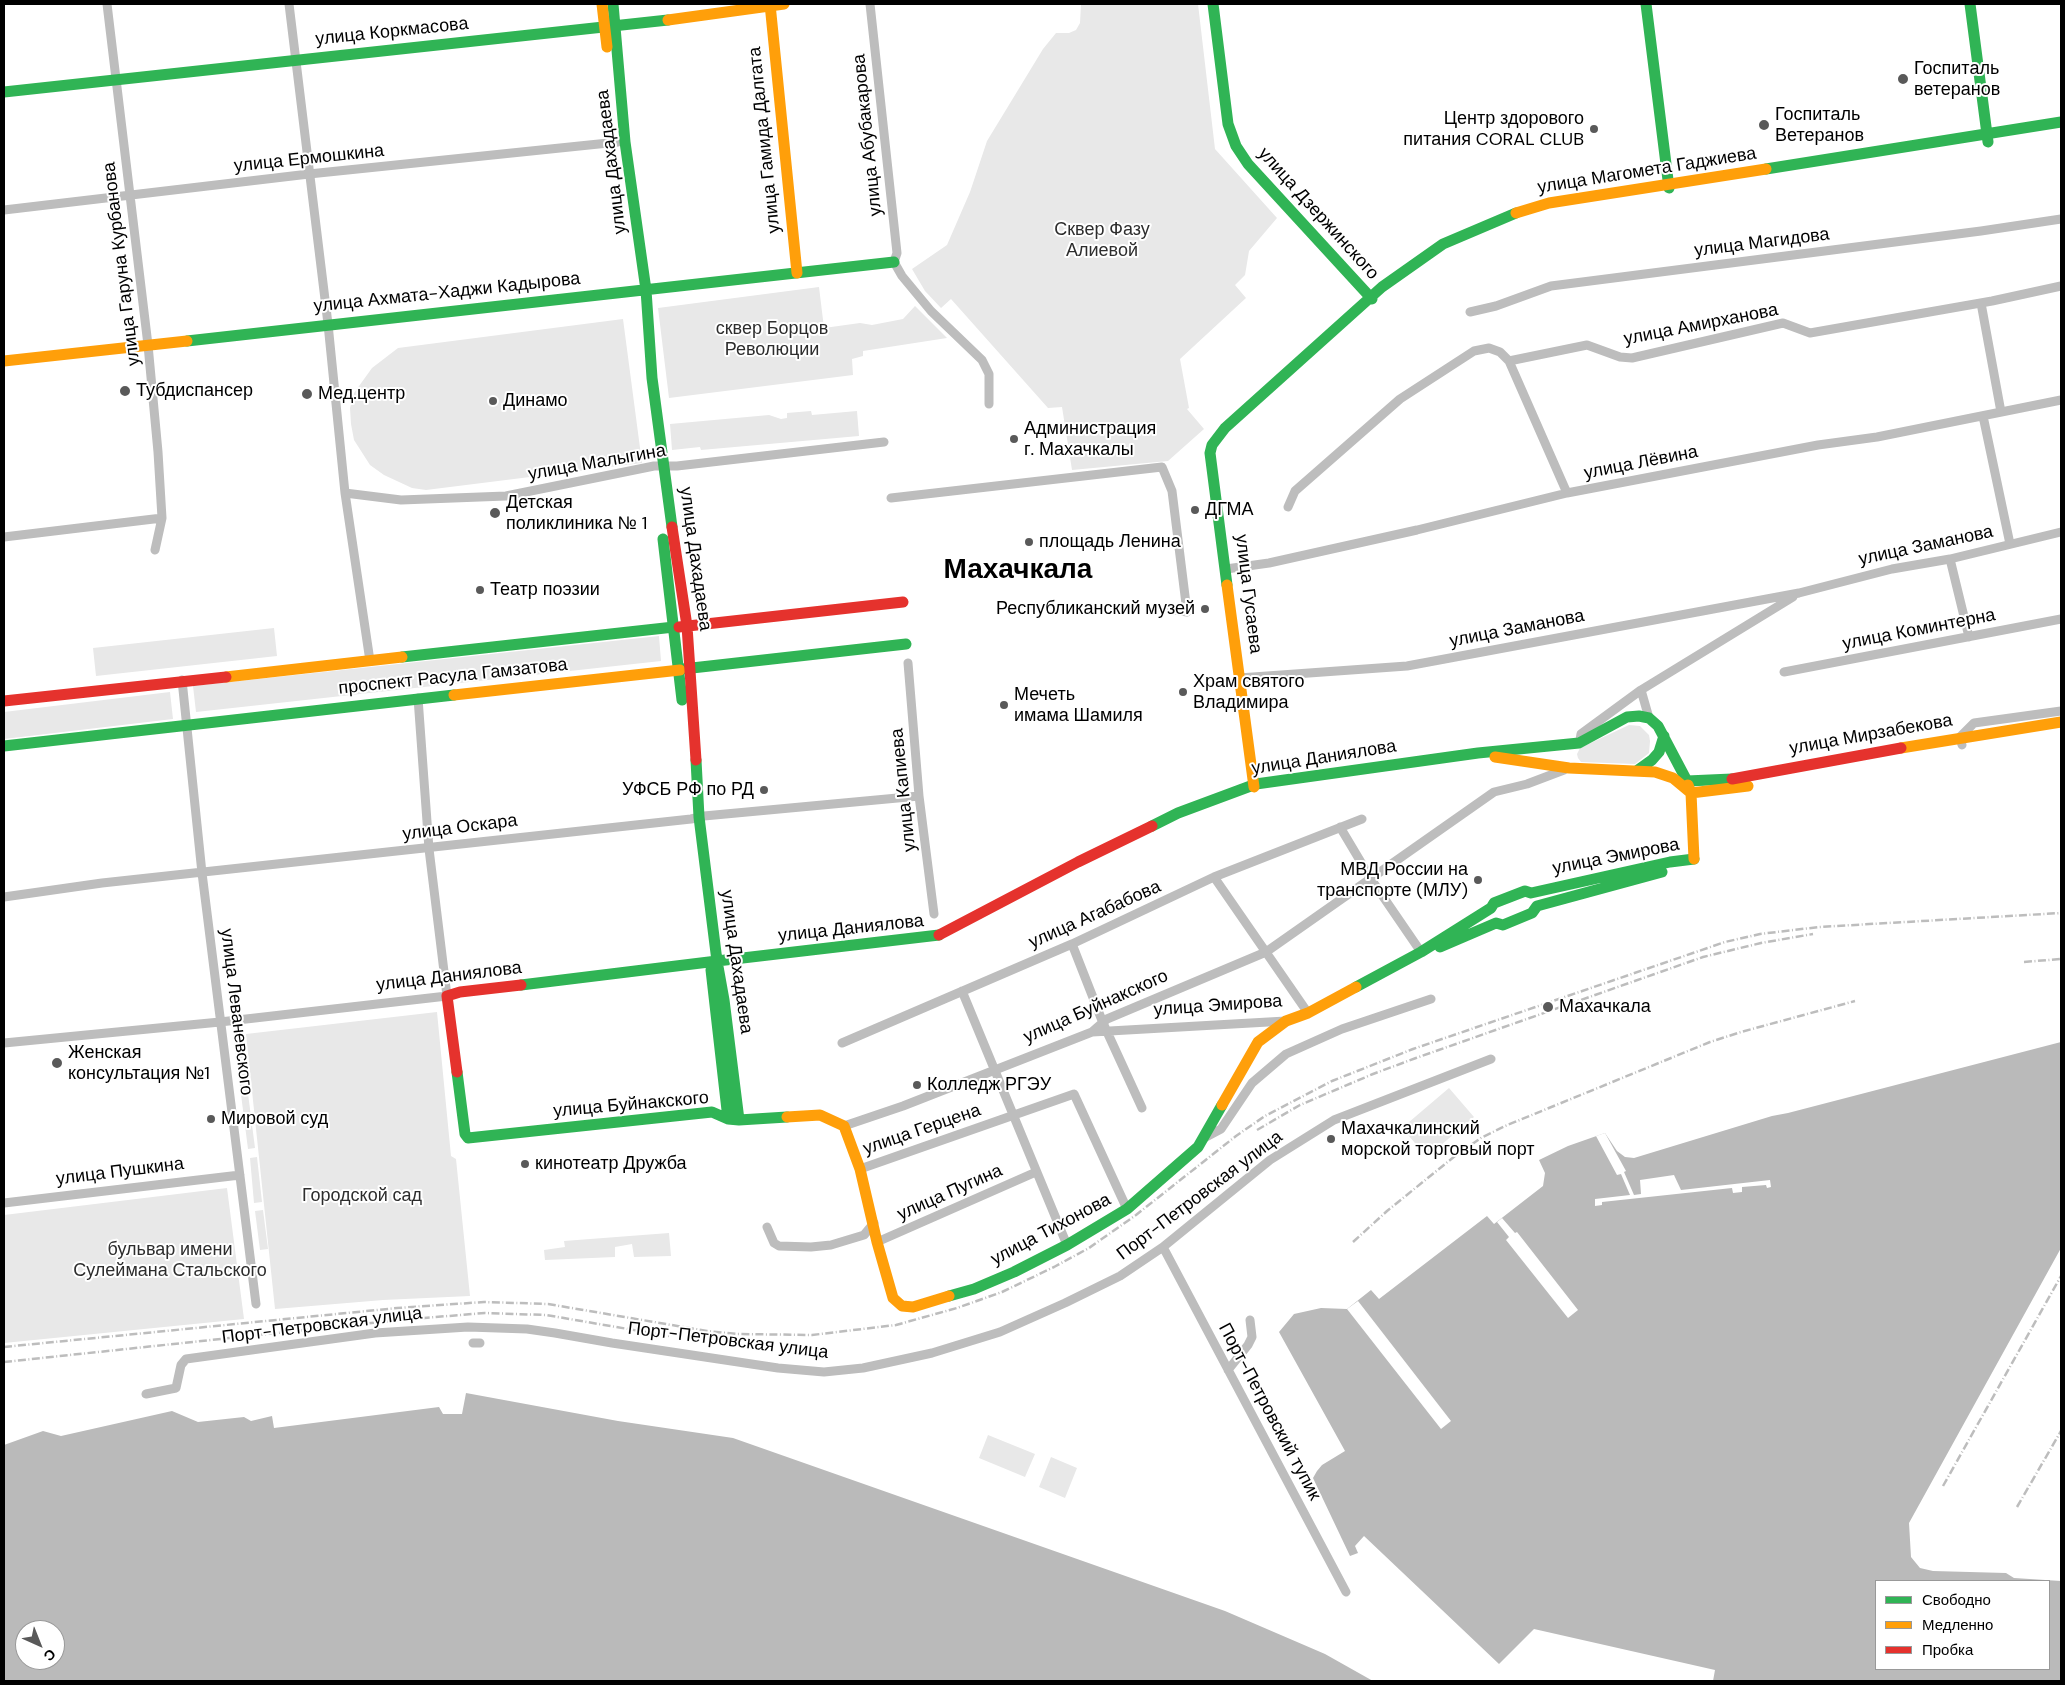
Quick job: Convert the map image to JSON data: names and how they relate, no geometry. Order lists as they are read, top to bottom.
{
  "streets": {
    "main road": [
      "улица Коркмасова",
      "улица Гамида Далгата",
      "улица Дахадаева",
      "улица Магомета Гаджиева",
      "улица Дзержинского",
      "улица Ахмата-Хаджи Кадырова",
      "улица Гусаева",
      "проспект Расула Гамзатова",
      "улица Мирзабекова",
      "улица Даниялова",
      "улица Эмирова",
      "улица Буйнакского",
      "улица Тихонова"
    ],
    "street": [
      "улица Абубакарова",
      "улица Ермошкина",
      "улица Магидова",
      "улица Гаруна Курбанова",
      "улица Амирханова",
      "улица Малыгина",
      "улица Лёвина",
      "улица Заманова",
      "улица Коминтерна",
      "улица Капиева",
      "улица Оскара",
      "улица Агабабова",
      "улица Леваневского",
      "улица Герцена",
      "улица Пушкина",
      "улица Пугина",
      "Порт-Петровская улица",
      "Порт-Петровский тупик"
    ]
  },
  "crossings": [
    ["улица Коркмасова", "улица Гамида Далгата"],
    ["улица Коркмасова", "улица Дахадаева"],
    ["улица Коркмасова", "улица Гаруна Курбанова"],
    ["улица Абубакарова", "улица Ахмата-Хаджи Кадырова"],
    ["улица Гамида Далгата", "улица Ахмата-Хаджи Кадырова"],
    ["улица Ермошкина", "улица Дахадаева"],
    ["улица Ермошкина", "улица Гаруна Курбанова"],
    ["улица Дахадаева", "улица Ахмата-Хаджи Кадырова"],
    ["улица Дахадаева", "улица Малыгина"],
    ["улица Дахадаева", "проспект Расула Гамзатова"],
    ["улица Дахадаева", "улица Даниялова"],
    ["улица Дахадаева", "улица Оскара"],
    ["улица Дахадаева", "улица Буйнакского"],
    ["улица Магомета Гаджиева", "улица Дзержинского"],
    ["улица Магомета Гаджиева", "улица Гусаева"],
    ["улица Гаруна Курбанова", "улица Ахмата-Хаджи Кадырова"],
    ["улица Лёвина", "улица Гусаева"],
    ["улица Заманова", "улица Гусаева"],
    ["улица Заманова", "улица Даниялова"],
    ["улица Гусаева", "улица Даниялова"],
    ["проспект Расула Гамзатова", "улица Леваневского"],
    ["улица Мирзабекова", "улица Даниялова"],
    ["улица Даниялова", "улица Буйнакского"],
    ["улица Даниялова", "улица Леваневского"],
    ["улица Капиева", "улица Оскара"],
    ["улица Оскара", "улица Леваневского"],
    ["улица Эмирова", "улица Буйнакского"],
    ["улица Эмирова", "улица Тихонова"],
    ["улица Леваневского", "улица Пушкина"],
    ["улица Герцена", "улица Тихонова"],
    ["улица Пугина", "улица Тихонова"],
    ["Порт-Петровская улица", "Порт-Петровский тупик"]
  ],
  "districts": ["Махачкала"],
  "parks": [
    "Сквер Фазу Алиевой",
    "сквер Борцов Революции",
    "Городской сад",
    "бульвар имени Сулеймана Стальского"
  ],
  "places": [
    "Госпиталь ветеранов",
    "Госпиталь Ветеранов",
    "Центр здорового питания CORAL CLUB",
    "Тубдиспансер",
    "Мед.центр",
    "Динамо",
    "Администрация г. Махачкалы",
    "ДГМА",
    "Детская поликлиника № 1",
    "площадь Ленина",
    "Театр поэзии",
    "Республиканский музей",
    "Храм святого Владимира",
    "Мечеть имама Шамиля",
    "УФСБ РФ по РД",
    "МВД России на транспорте (МЛУ)",
    "Махачкала",
    "Женская консультация №1",
    "Колледж РГЭУ",
    "Мировой суд",
    "Махачкалинский морской торговый порт",
    "кинотеатр Дружба"
  ],
  "legend": ["Свободно", "Медленно", "Пробка"],
  "north": "bottom right"
}
